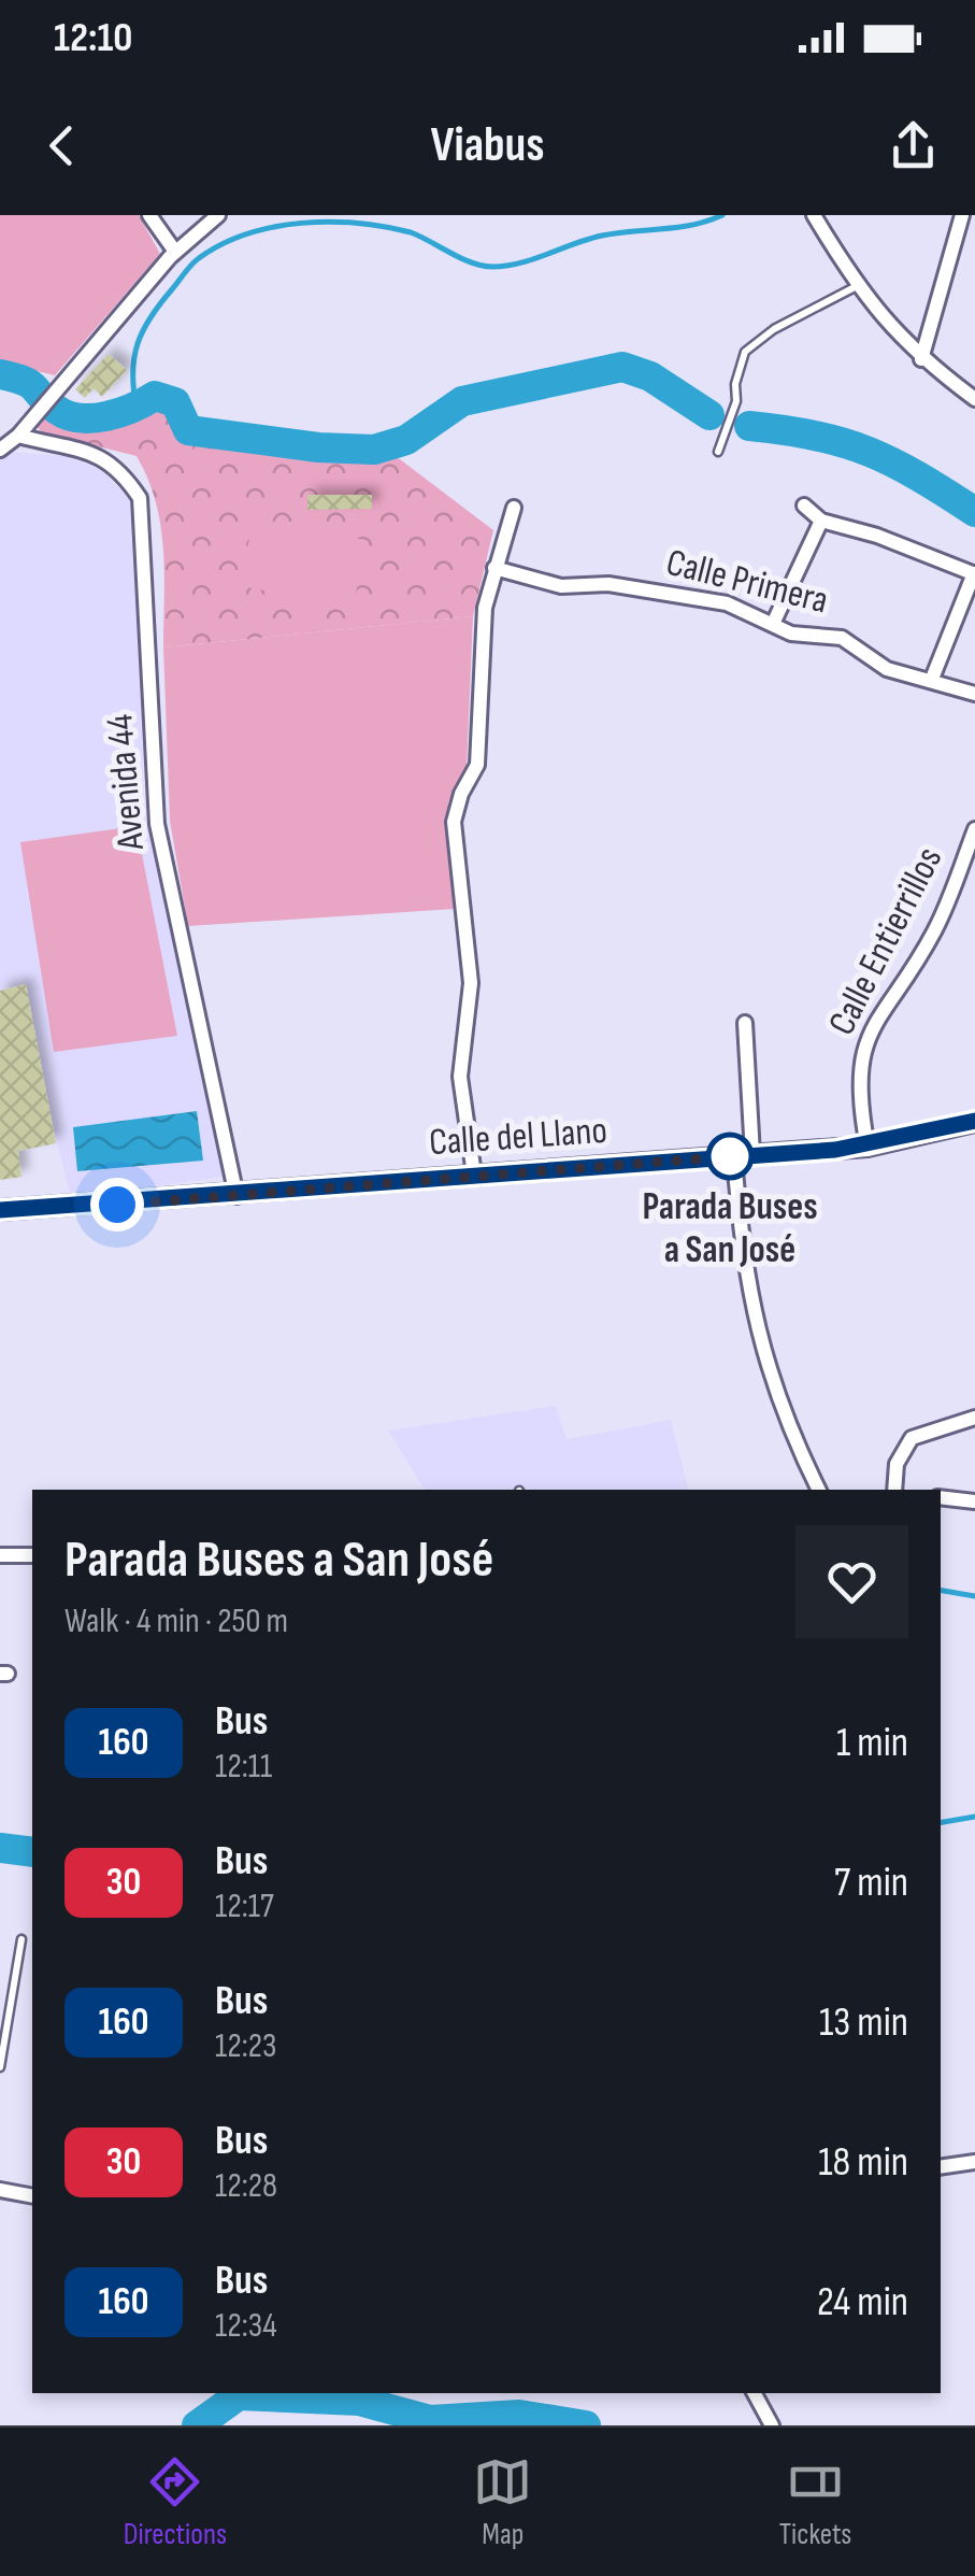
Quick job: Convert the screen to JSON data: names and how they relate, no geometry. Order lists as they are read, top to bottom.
{
  "streets": {
    "main road": ["Calle del Llano"],
    "street": ["Calle Primera", "Avenida 44", "Calle Entierrillos"]
  },
  "crossings": [
    ["Avenida 44", "Calle del Llano"],
    ["Calle Entierrillos", "Calle del Llano"]
  ],
  "places": ["Parada Buses a San José"],
  "lines": ["bus line 160"],
  "page": {
    "status": "12:10",
    "header": "Viabus",
    "heading": ["Parada Buses a San José", "Walk · 4 min · 250 m"],
    "list": [
      {
        "mark": "160",
        "name": "Bus",
        "note": "12:11",
        "value": "1 min"
      },
      {
        "mark": "30",
        "name": "Bus",
        "note": "12:17",
        "value": "7 min"
      },
      {
        "mark": "160",
        "name": "Bus",
        "note": "12:23",
        "value": "13 min"
      },
      {
        "mark": "30",
        "name": "Bus",
        "note": "12:28",
        "value": "18 min"
      },
      {
        "mark": "160",
        "name": "Bus",
        "note": "12:34",
        "value": "24 min"
      }
    ],
    "tabs": ["Directions", "Map", "Tickets"]
  }
}
